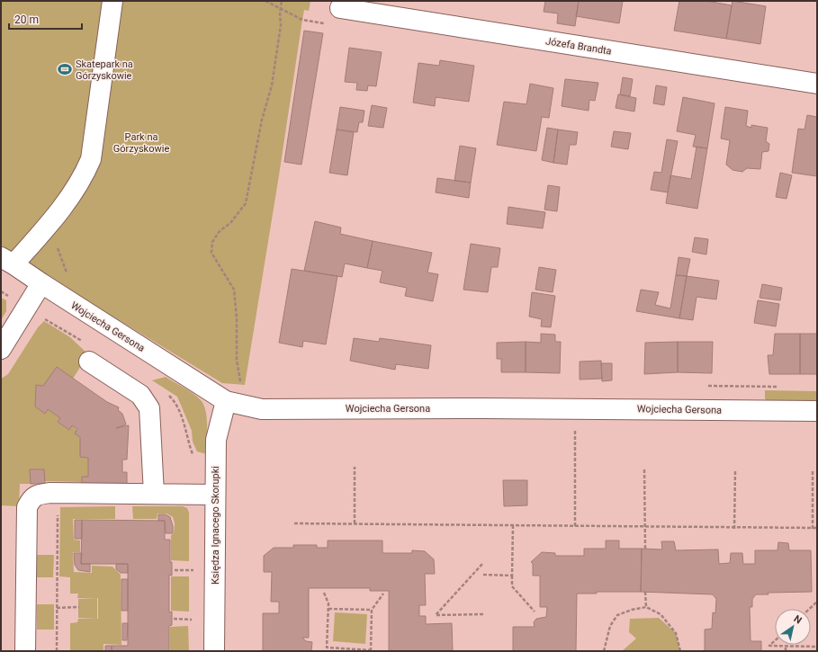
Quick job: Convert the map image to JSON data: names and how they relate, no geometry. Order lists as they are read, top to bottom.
{
  "streets": {
    "street": ["Józefa Brandta", "Wojciecha Gersona", "Księdza Ignacego Skorupki"]
  },
  "crossings": [
    ["Wojciecha Gersona", "Księdza Ignacego Skorupki"]
  ],
  "parks": ["Park na Górzyskowie"],
  "places": {
    "sports": ["Skatepark na Górzyskowie"]
  },
  "scale_bar": "20 m",
  "north": "top right"
}
